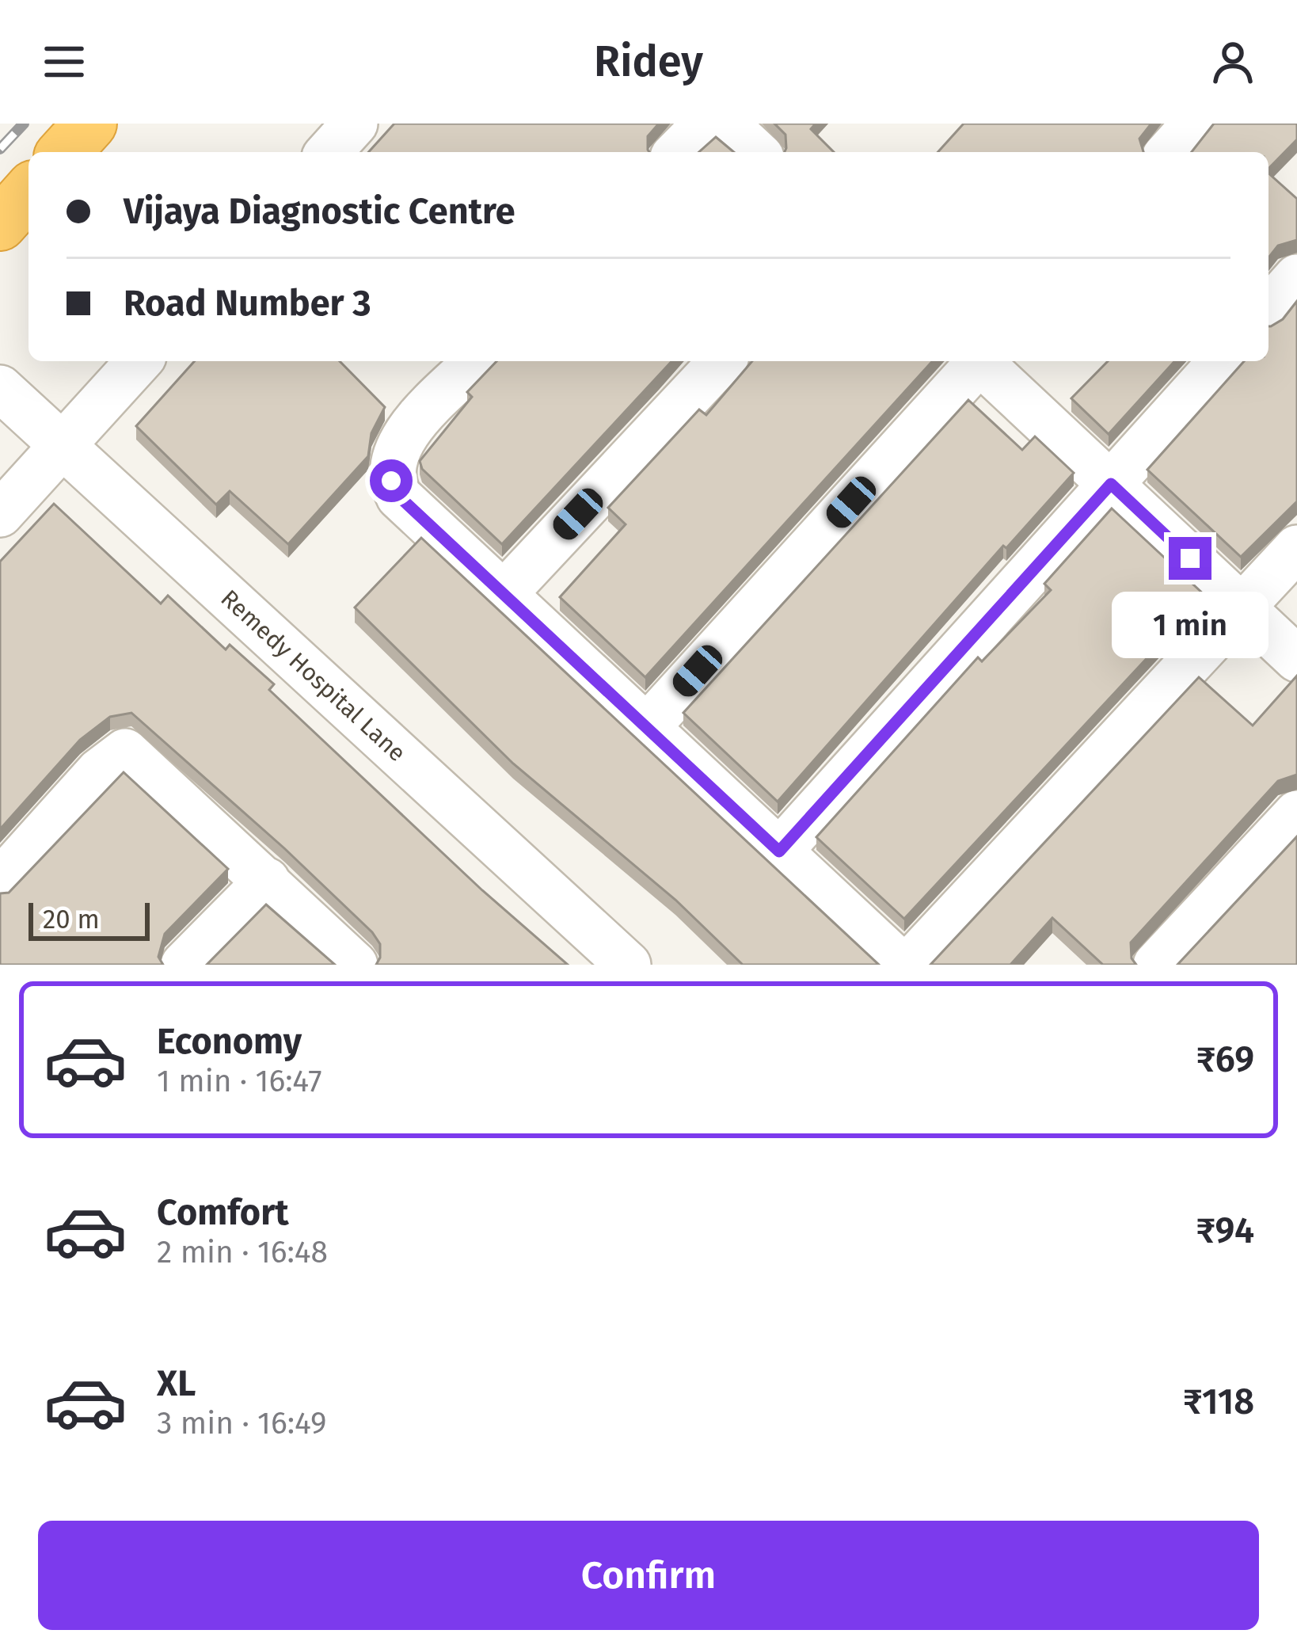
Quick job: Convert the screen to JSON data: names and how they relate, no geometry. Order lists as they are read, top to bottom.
{
  "streets": {
    "street": ["Remedy Hospital Lane"]
  },
  "scale_bar": "20 m",
  "page": {
    "header": "Ridey",
    "banner": ["Vijaya Diagnostic Centre", "Road Number 3"],
    "bubble": "1 min",
    "scale": "20 m",
    "list": [
      {
        "name": "Economy",
        "note": "1 min · 16:47",
        "value": "₹69"
      },
      {
        "name": "Comfort",
        "note": "2 min · 16:48",
        "value": "₹94"
      },
      {
        "name": "XL",
        "note": "3 min · 16:49",
        "value": "₹118"
      }
    ],
    "buttons": "Confirm"
  }
}
